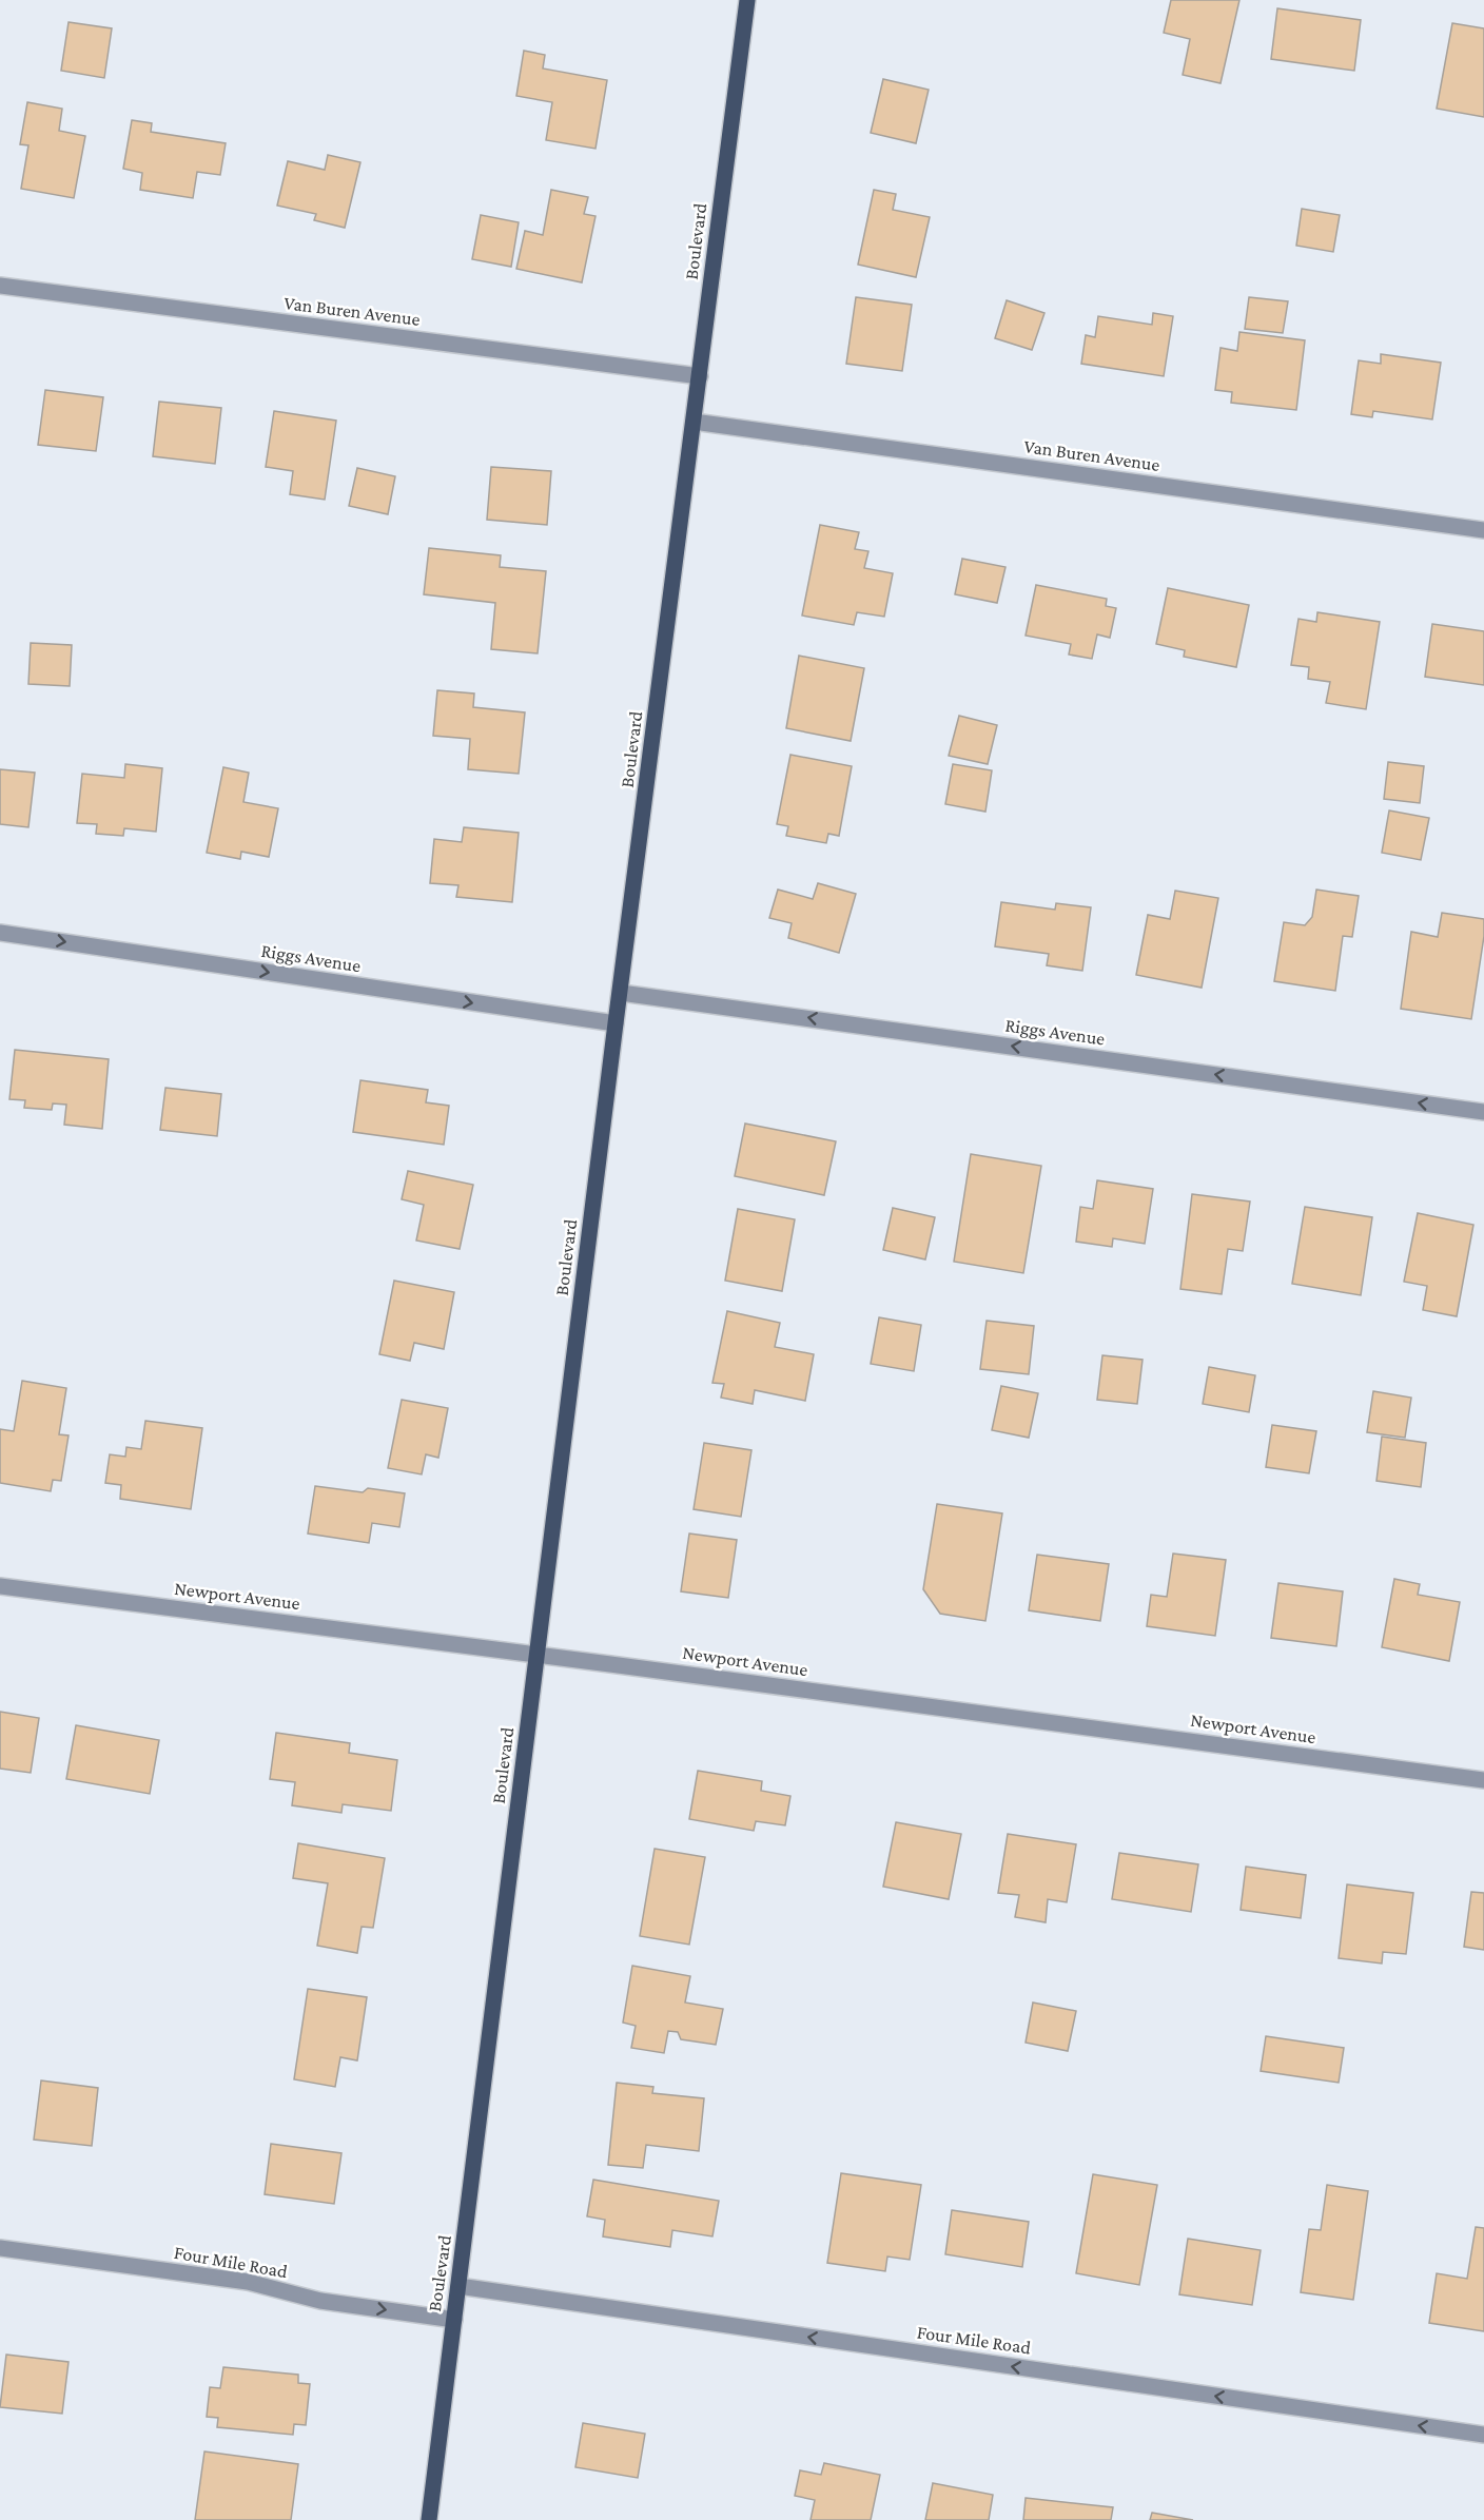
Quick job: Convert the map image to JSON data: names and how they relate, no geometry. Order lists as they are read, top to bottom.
{
  "streets": {
    "main road": ["Boulevard"],
    "street": [
      "Van Buren Avenue",
      "Riggs Avenue",
      "Newport Avenue",
      "Four Mile Road"
    ]
  },
  "crossings": [
    ["Boulevard", "Van Buren Avenue"],
    ["Boulevard", "Riggs Avenue"],
    ["Boulevard", "Newport Avenue"],
    ["Boulevard", "Four Mile Road"]
  ]
}
